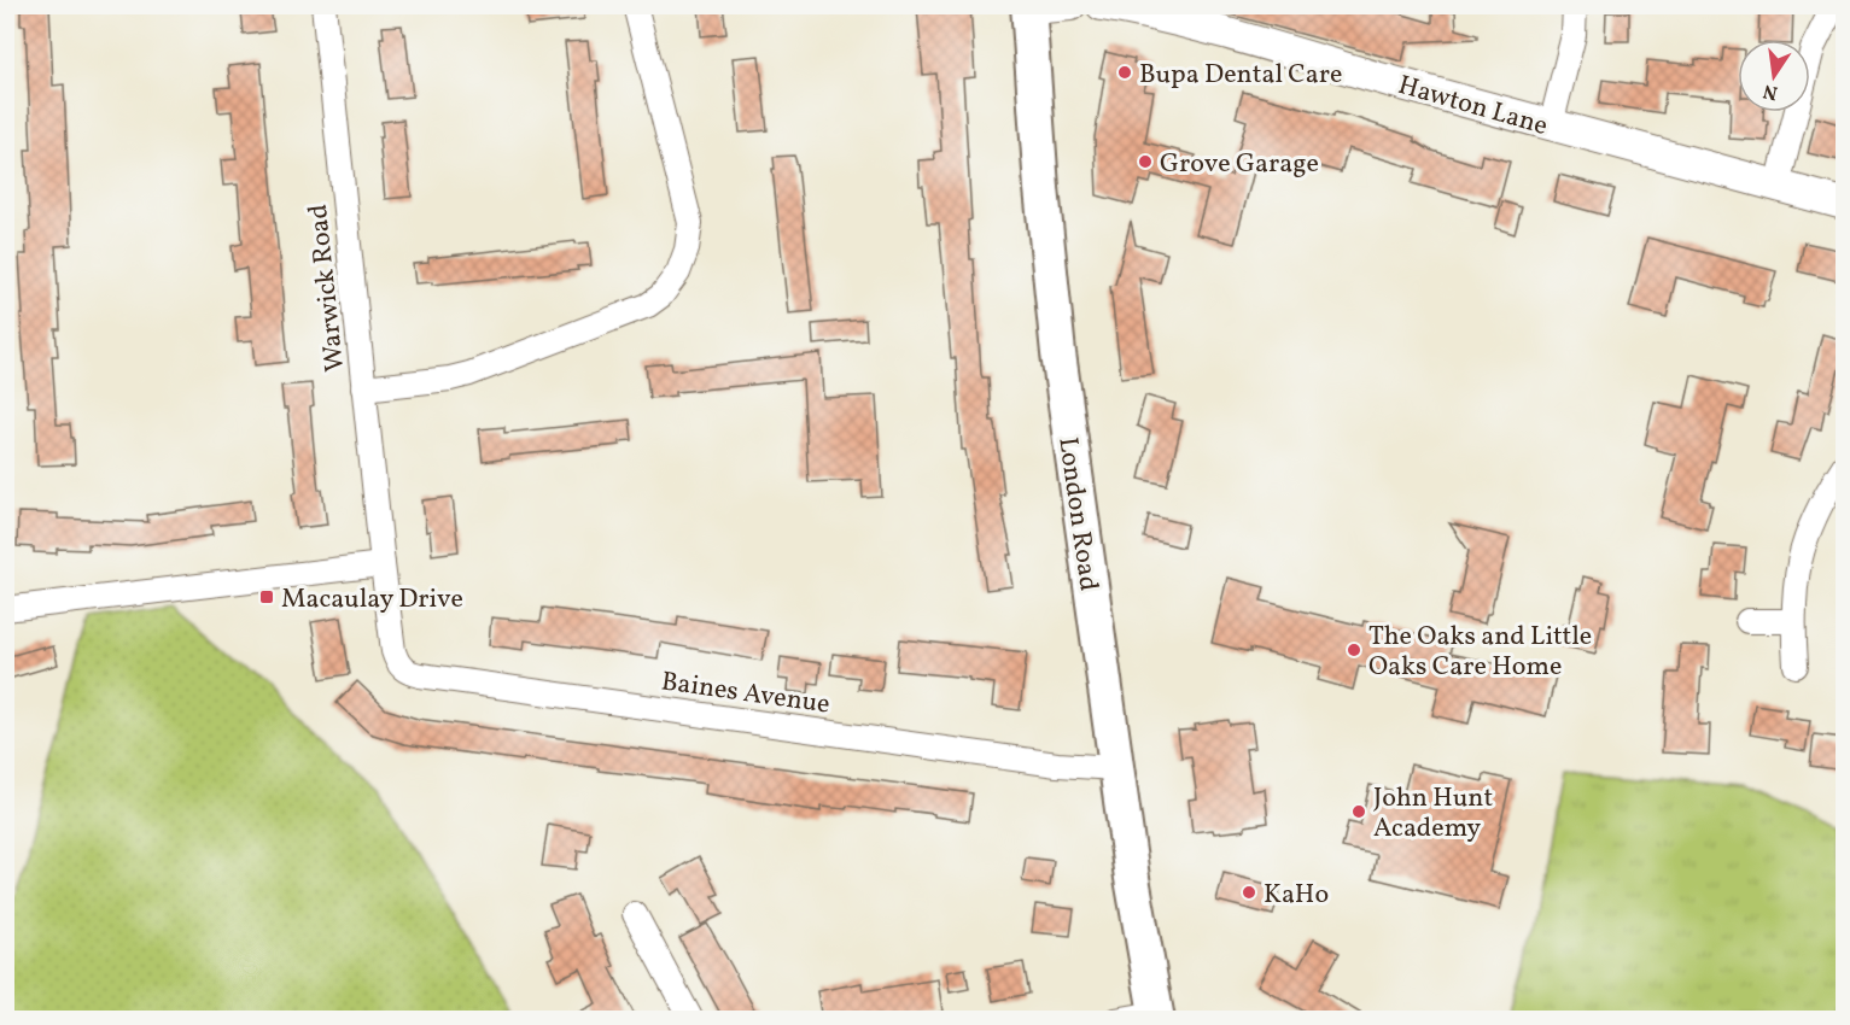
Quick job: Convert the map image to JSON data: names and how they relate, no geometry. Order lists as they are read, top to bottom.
{
  "streets": {
    "main road": ["London Road"],
    "street": ["Hawton Lane", "Warwick Road", "Baines Avenue"]
  },
  "crossings": [
    ["Warwick Road", "Baines Avenue"],
    ["London Road", "Baines Avenue"]
  ],
  "places": {
    "other": [
      "Bupa Dental Care",
      "Grove Garage",
      "The Oaks and Little Oaks Care Home",
      "John Hunt Academy",
      "KaHo"
    ],
    "transit": ["Macaulay Drive"]
  },
  "north": "bottom"
}
